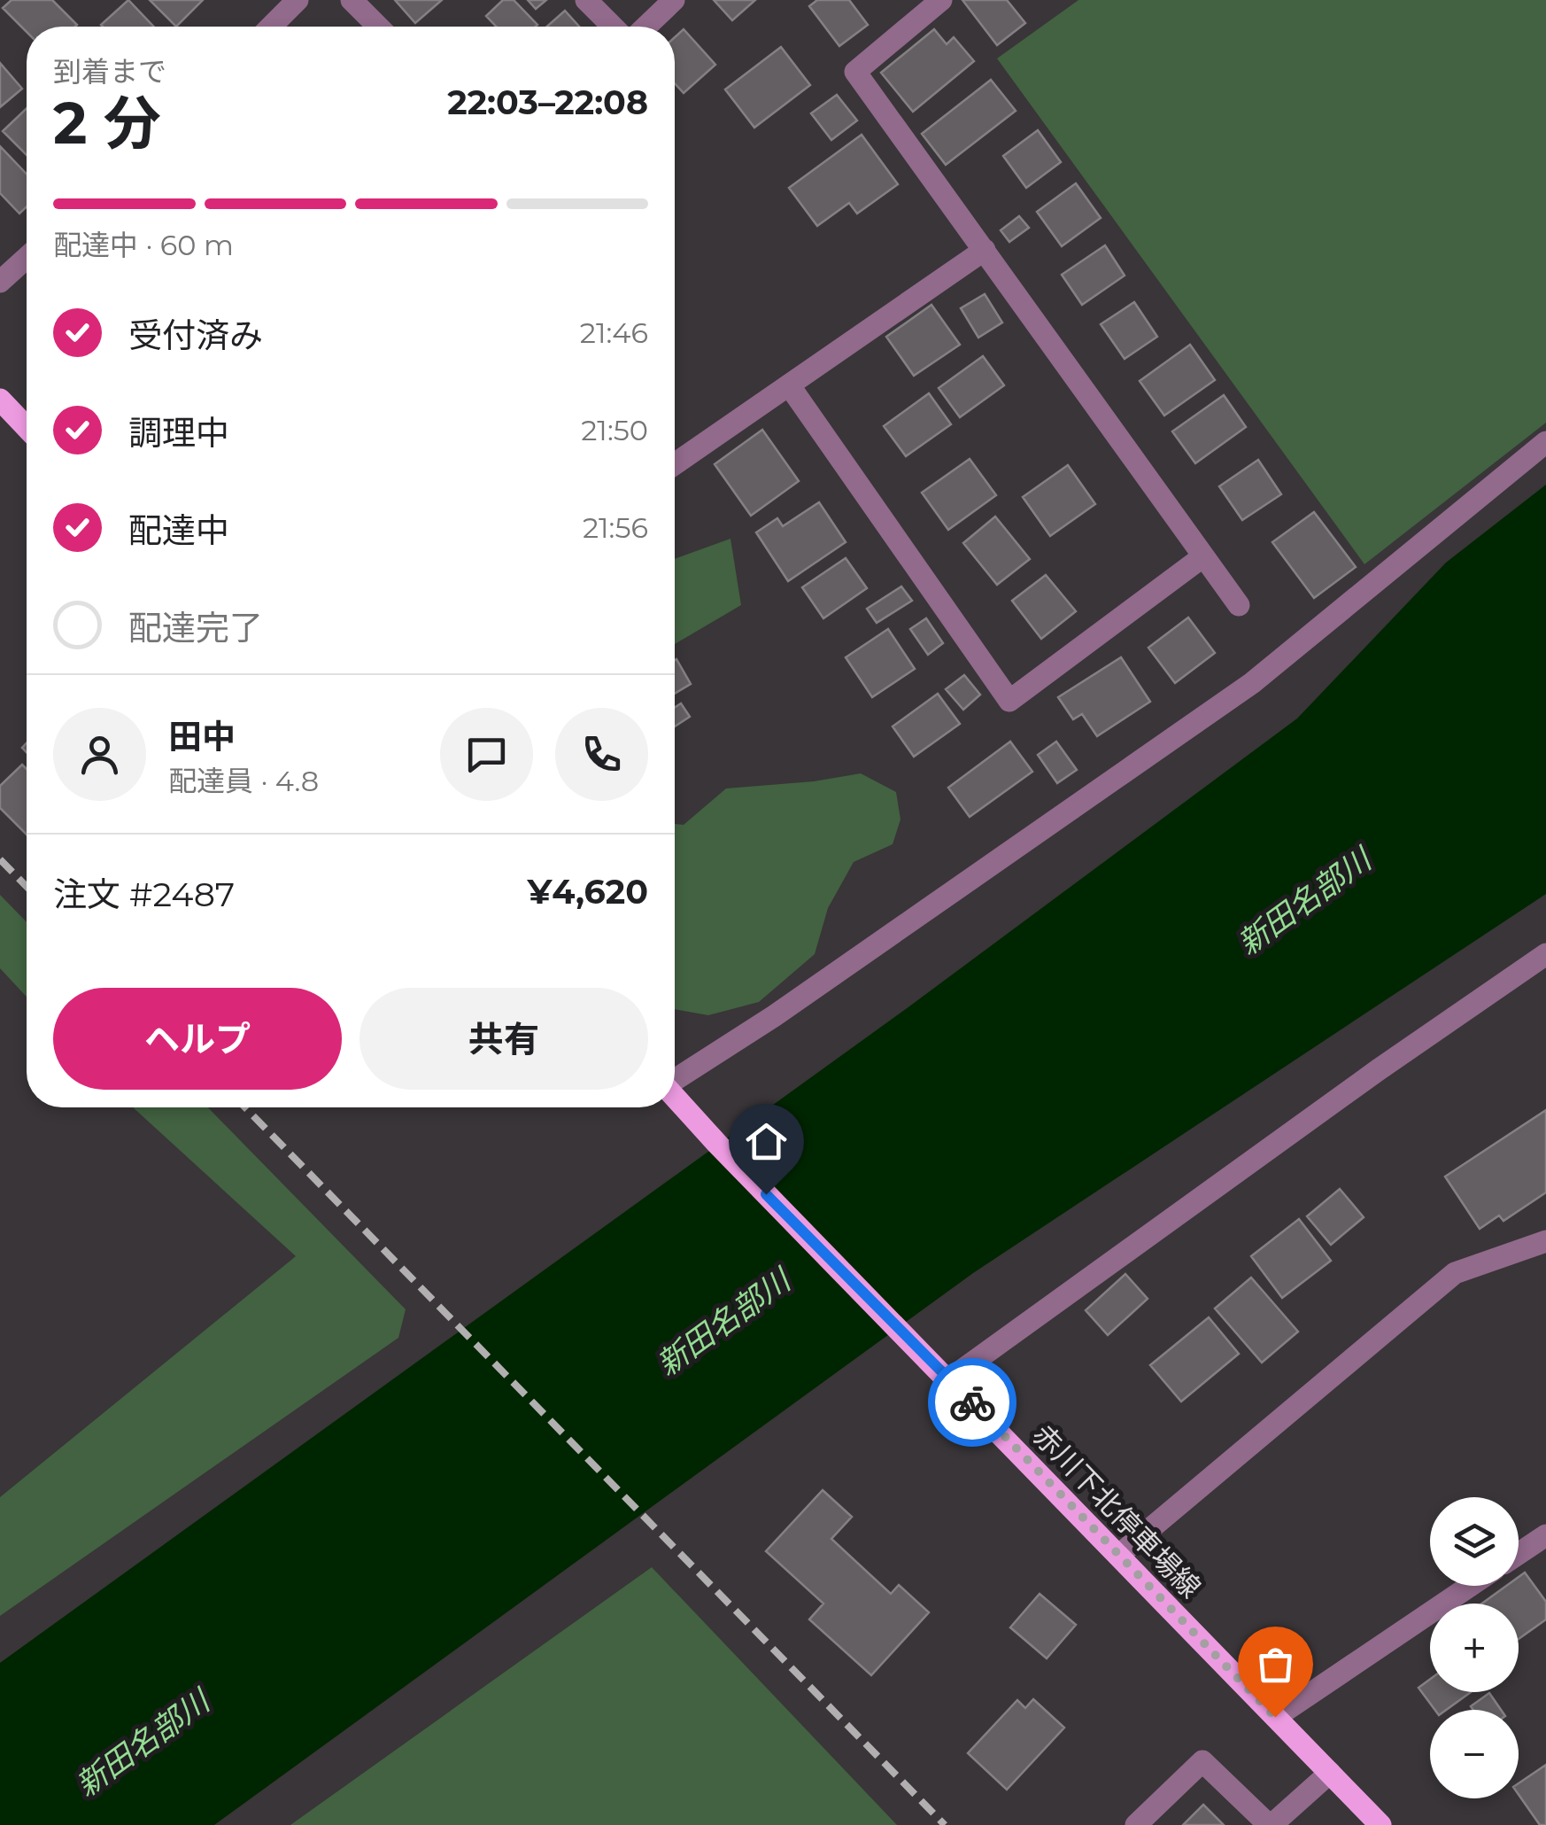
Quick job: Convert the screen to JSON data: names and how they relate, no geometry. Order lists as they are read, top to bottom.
{
  "streets": {
    "main road": ["赤川下北停車場線"]
  },
  "water": ["新田名部川"],
  "page": {
    "heading": ["2 分", "到着まで", "22:03–22:08"],
    "panel": [
      "田中",
      "配達員 · 4.8",
      "注文 #2487",
      "¥4,620"
    ],
    "bar": "配達中 · 60 m",
    "list": [
      ["受付済み", "21:46"],
      ["調理中", "21:50"],
      ["配達中", "21:56"],
      "配達完了"
    ],
    "buttons": ["ヘルプ", "共有"],
    "map_buttons": ["+", "−"]
  }
}
